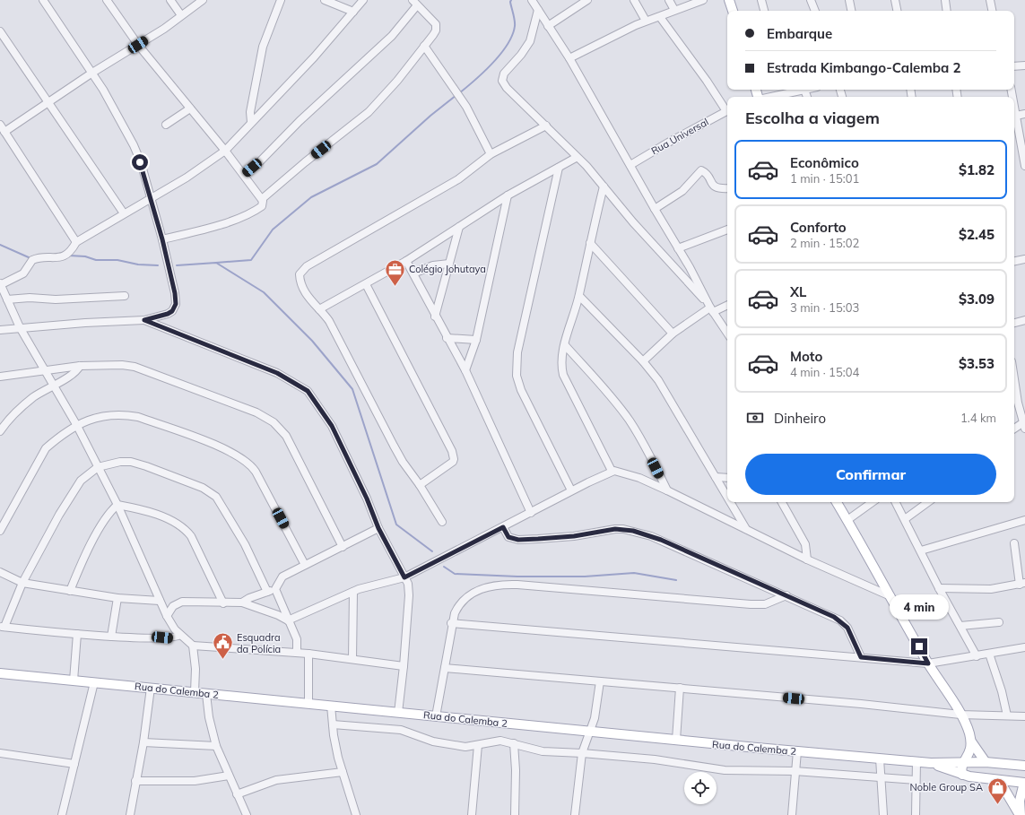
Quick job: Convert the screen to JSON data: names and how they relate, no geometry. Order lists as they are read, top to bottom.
{
  "streets": {
    "main road": ["Rua do Calemba 2"],
    "street": ["Rua Universal"]
  },
  "places": {
    "office": ["Colégio Johutaya"],
    "public building": ["Esquadra da Polícia"],
    "shop": ["Noble Group SA"]
  },
  "page": {
    "banner": ["Embarque", "Estrada Kimbango-Calemba 2"],
    "heading": "Escolha a viagem",
    "list": [
      {
        "name": "Econômico",
        "note": "1 min · 15:01",
        "value": "$1.82"
      },
      {
        "name": "Conforto",
        "note": "2 min · 15:02",
        "value": "$2.45"
      },
      {
        "name": "XL",
        "note": "3 min · 15:03",
        "value": "$3.09"
      },
      {
        "name": "Moto",
        "note": "4 min · 15:04",
        "value": "$3.53"
      }
    ],
    "pay": ["Dinheiro", "1.4 km"],
    "buttons": "Confirmar",
    "bubble": "4 min"
  }
}
